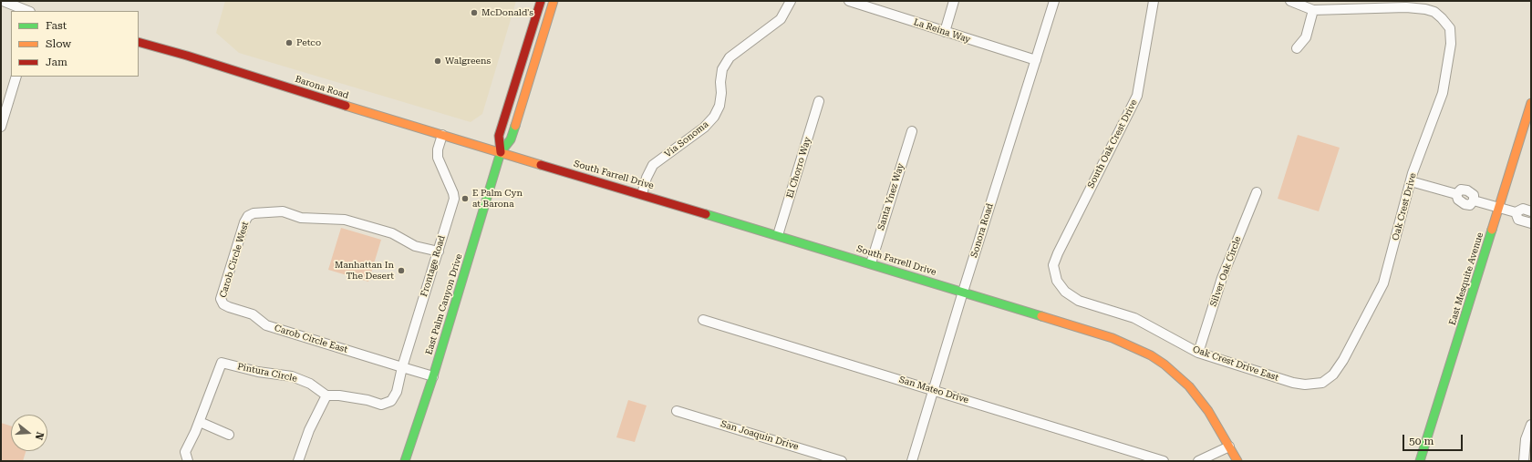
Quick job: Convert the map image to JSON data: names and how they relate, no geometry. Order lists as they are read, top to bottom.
{
  "streets": {
    "street": [
      "La Reina Way",
      "Barona Road",
      "Via Sonoma",
      "South Oak Crest Drive",
      "El Chorro Way",
      "South Farrell Drive",
      "Santa Ynez Way",
      "Oak Crest Drive",
      "Sonora Road",
      "Carob Circle West",
      "Frontage Road",
      "Silver Oak Circle",
      "East Mesquite Avenue",
      "East Palm Canyon Drive",
      "Carob Circle East",
      "Oak Crest Drive East",
      "Pintura Circle",
      "San Mateo Drive",
      "San Joaquin Drive"
    ]
  },
  "crossings": [
    ["La Reina Way", "Sonora Road"],
    ["Barona Road", "South Farrell Drive"],
    ["Barona Road", "Frontage Road"],
    ["Barona Road", "East Palm Canyon Drive"],
    ["Via Sonoma", "South Farrell Drive"],
    ["South Oak Crest Drive", "Oak Crest Drive East"],
    ["El Chorro Way", "South Farrell Drive"],
    ["South Farrell Drive", "Santa Ynez Way"],
    ["South Farrell Drive", "Sonora Road"],
    ["South Farrell Drive", "East Palm Canyon Drive"],
    ["Oak Crest Drive", "Oak Crest Drive East"],
    ["Sonora Road", "San Mateo Drive"],
    ["Carob Circle West", "Frontage Road"],
    ["Carob Circle West", "Carob Circle East"],
    ["Frontage Road", "Carob Circle East"],
    ["Silver Oak Circle", "Oak Crest Drive East"]
  ],
  "places": [
    "McDonald's",
    "Petco",
    "Walgreens",
    "E Palm Cyn at Barona",
    "Manhattan In The Desert"
  ],
  "legend": ["Fast", "Slow", "Jam"],
  "scale_bar": "50 m",
  "north": "right"
}
